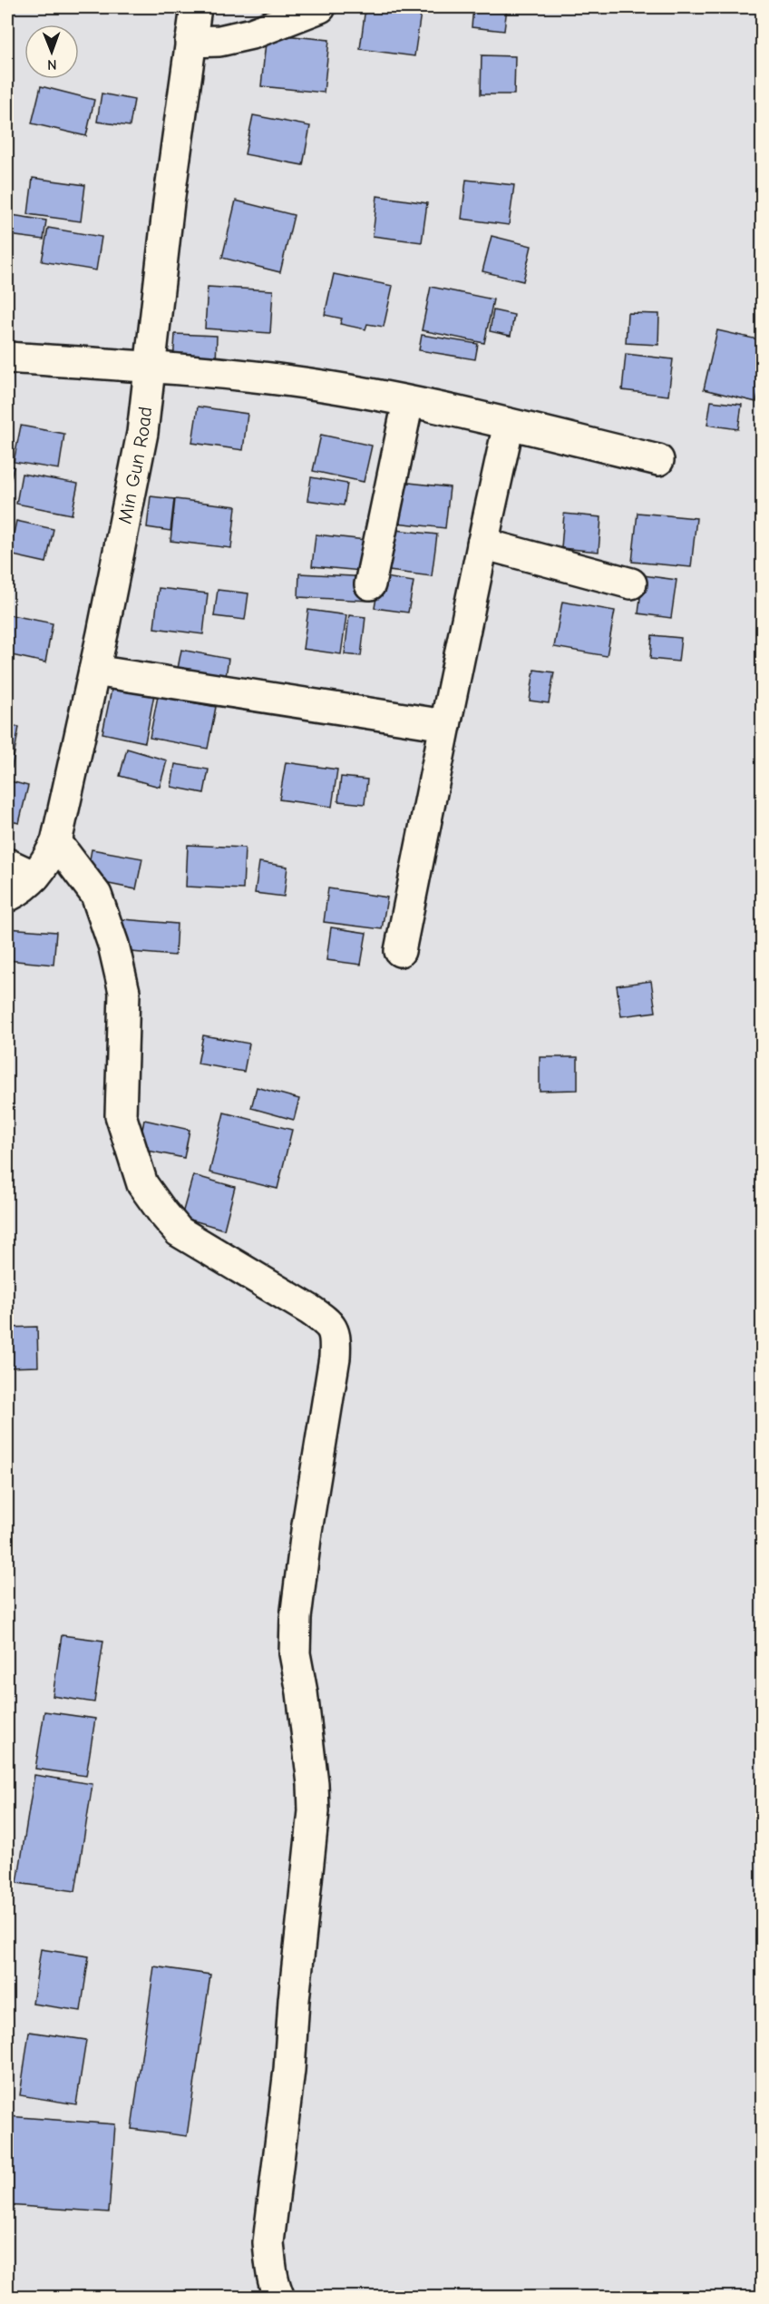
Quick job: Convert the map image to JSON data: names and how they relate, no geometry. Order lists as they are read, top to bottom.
{
  "streets": {
    "street": ["Min Gun Road"]
  },
  "north": "bottom"
}
